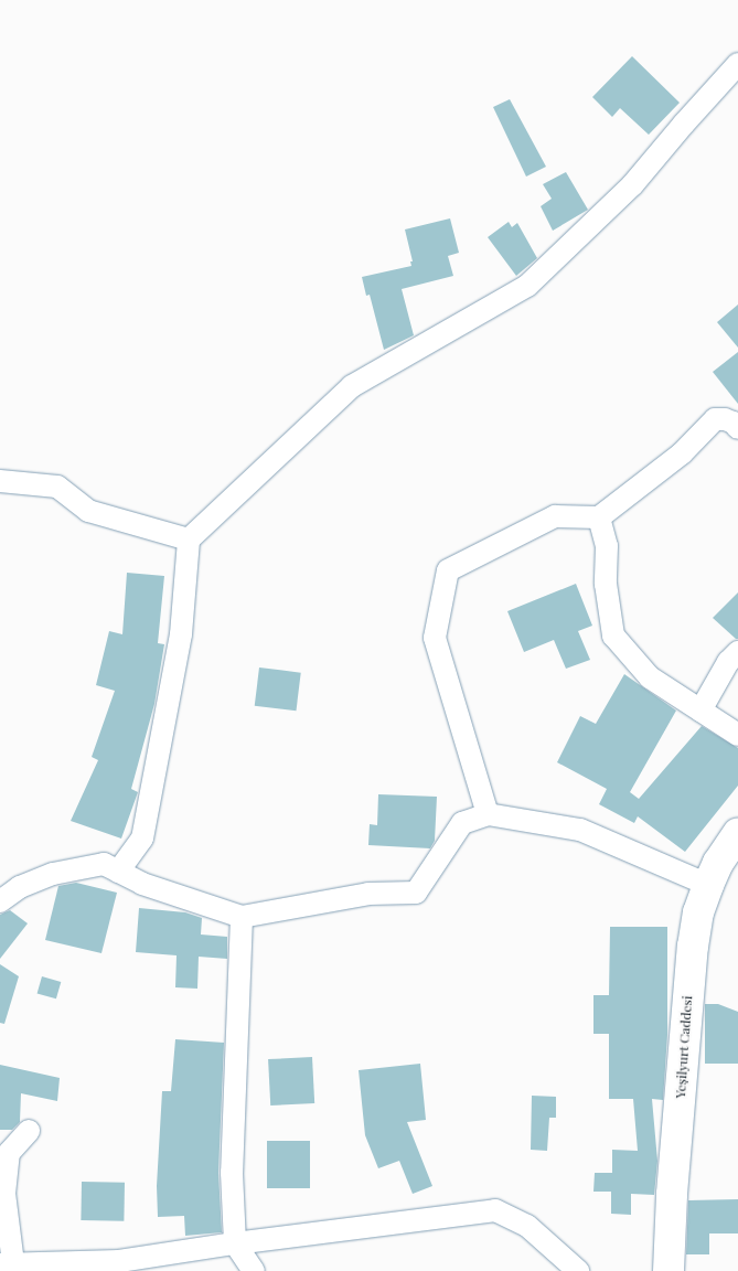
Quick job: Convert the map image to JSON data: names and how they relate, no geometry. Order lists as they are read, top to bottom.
{
  "streets": {
    "main road": ["Yeşilyurt Caddesi"]
  }
}
